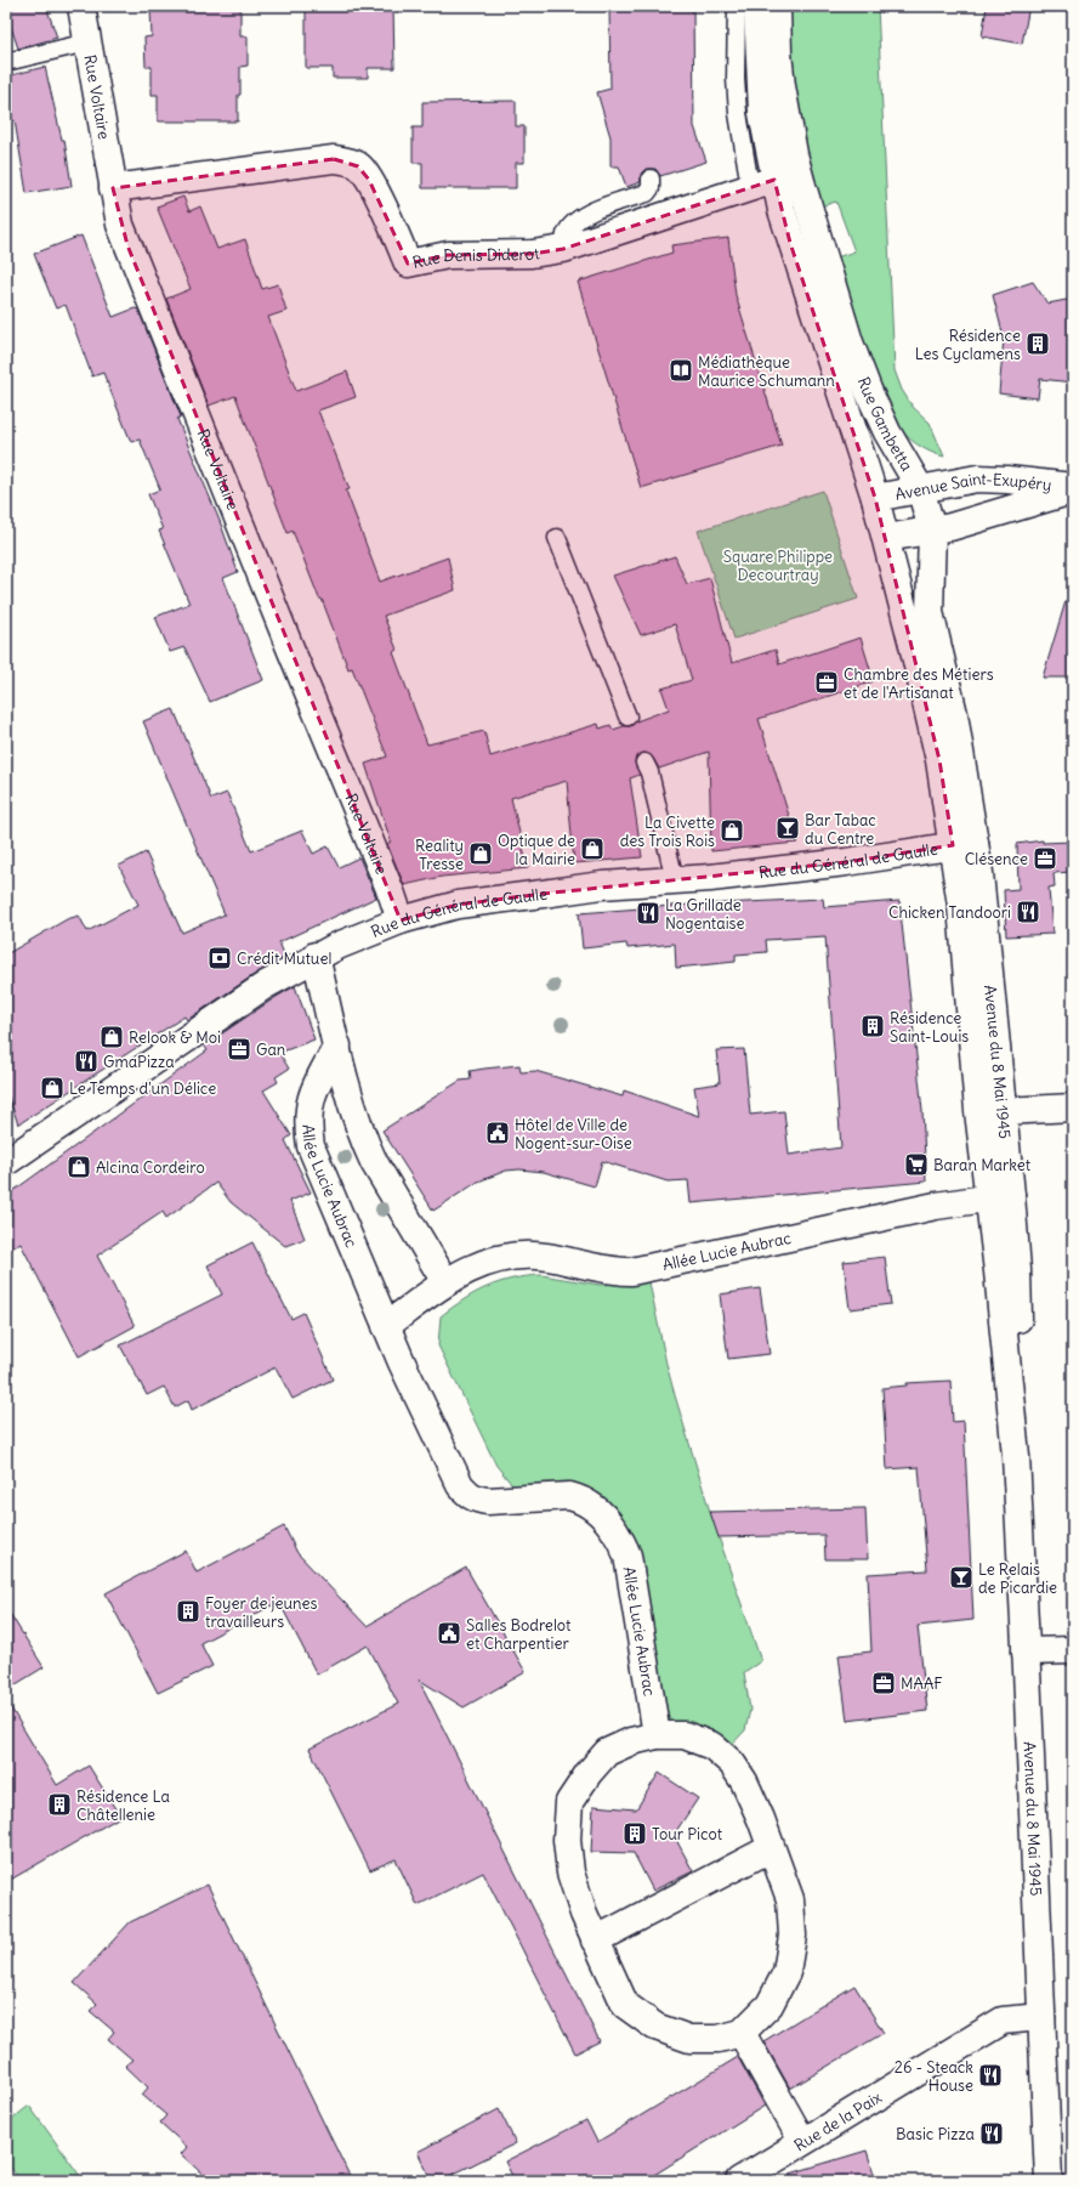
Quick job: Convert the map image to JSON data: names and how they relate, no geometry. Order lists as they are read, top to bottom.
{
  "streets": {
    "street": [
      "Rue Voltaire",
      "Rue Denis Diderot",
      "Rue Gambetta",
      "Avenue Saint-Exupéry",
      "Rue du Général de Gaulle",
      "Avenue du 8 Mai 1945",
      "Allée Lucie Aubrac",
      "Rue de la Paix"
    ]
  },
  "crossings": [
    ["Rue Voltaire", "Rue Denis Diderot"],
    ["Rue Voltaire", "Rue du Général de Gaulle"],
    ["Rue Denis Diderot", "Rue Gambetta"],
    ["Rue Gambetta", "Avenue Saint-Exupéry"],
    ["Rue Gambetta", "Rue du Général de Gaulle"],
    ["Rue Gambetta", "Avenue du 8 Mai 1945"],
    ["Rue du Général de Gaulle", "Avenue du 8 Mai 1945"],
    ["Avenue du 8 Mai 1945", "Allée Lucie Aubrac"],
    ["Avenue du 8 Mai 1945", "Rue de la Paix"]
  ],
  "parks": ["Square Philippe Decourtray"],
  "places": {
    "building": [
      "Résidence Les Cyclamens",
      "Résidence Saint-Louis",
      "Foyer de jeunes travailleurs",
      "Résidence La Châtellenie",
      "Tour Picot"
    ],
    "library": ["Médiathèque Maurice Schumann"],
    "office": [
      "Chambre des Métiers et de l'Artisanat",
      "Clésence",
      "Gan",
      "MAAF"
    ],
    "bar": ["Bar Tabac du Centre", "Le Relais de Picardie"],
    "shop": [
      "La Civette des Trois Rois",
      "Optique de la Mairie",
      "Reality Tresse",
      "Relook & Moi",
      "Le Temps d'un Délice",
      "Alcina Cordeiro"
    ],
    "restaurant": [
      "Chicken Tandoori",
      "La Grillade Nogentaise",
      "GmaPizza",
      "26 - Steack House",
      "Basic Pizza"
    ],
    "bank": ["Crédit Mutuel"],
    "public building": ["Hôtel de Ville de Nogent-sur-Oise", "Salles Bodrelot et Charpentier"],
    "supermarket": ["Baran Market"]
  }
}
